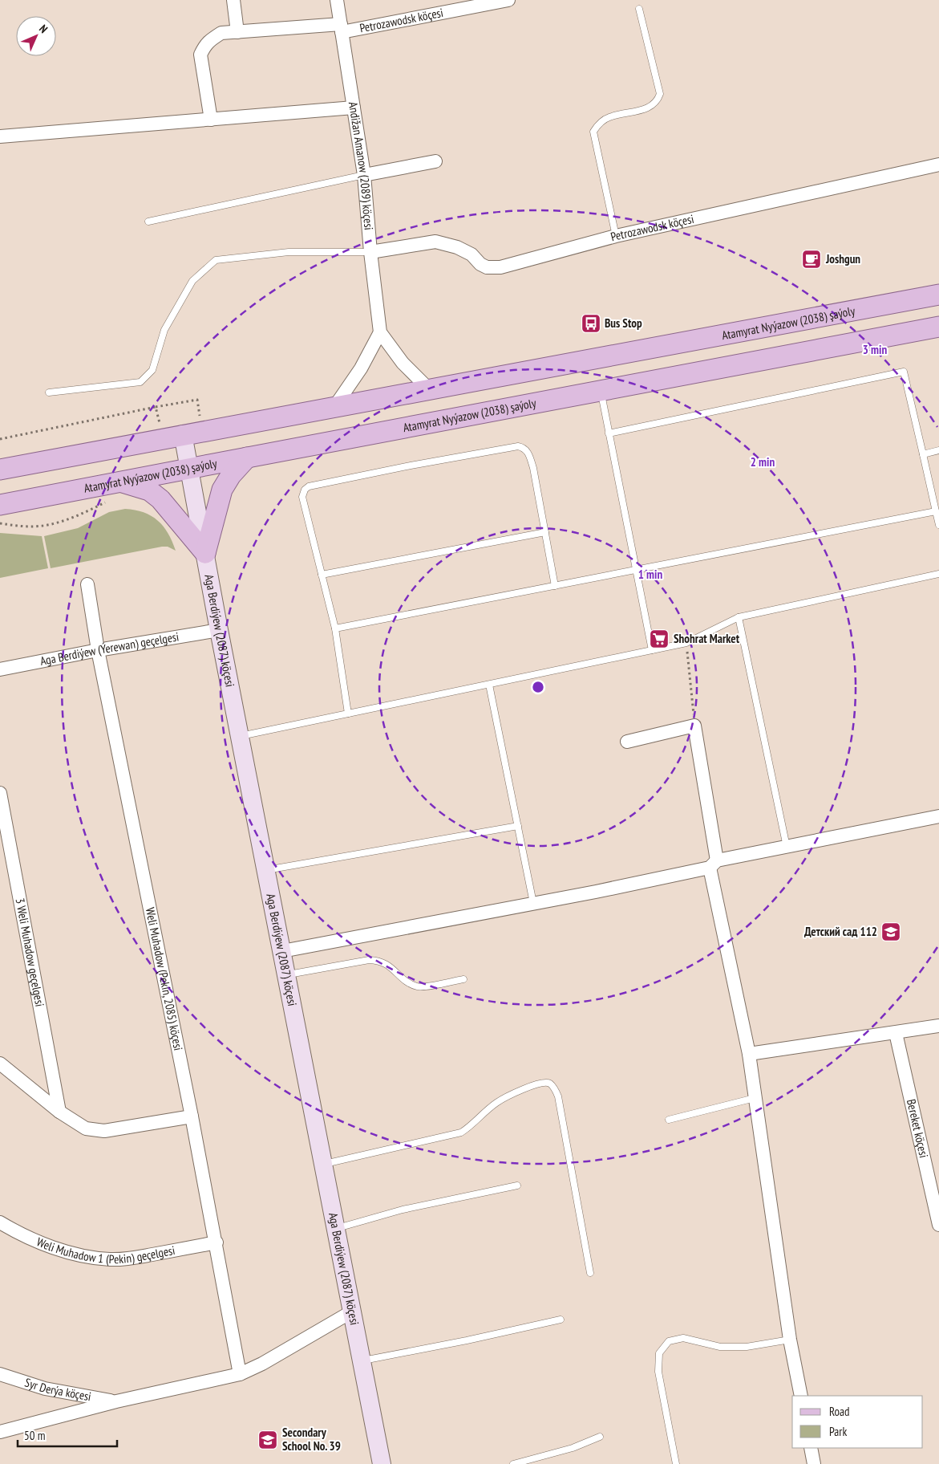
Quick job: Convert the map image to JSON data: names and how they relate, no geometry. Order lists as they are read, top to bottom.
{
  "streets": {
    "main road": ["Atamyrat Nyýazow (2038) şaýoly"],
    "street": [
      "Petrozawodsk köçesi",
      "Andižan Amanow (2089) köçesi",
      "Aga Berdiýew (2087) köçesi",
      "Aga Berdiýew (Ýerewan) geçelgesi",
      "3 Weli Muhadow geçelgesi",
      "Weli Muhadow (Pekin, 2085) köçesi",
      "Bereket köçesi",
      "Weli Muhadow 1 (Pekin) geçelgesi",
      "Syr Derýa köçesi"
    ]
  },
  "crossings": [
    ["Petrozawodsk köçesi", "Andižan Amanow (2089) köçesi"],
    ["Andižan Amanow (2089) köçesi", "Atamyrat Nyýazow (2038) şaýoly"],
    ["Atamyrat Nyýazow (2038) şaýoly", "Aga Berdiýew (2087) köçesi"],
    ["Aga Berdiýew (2087) köçesi", "Aga Berdiýew (Ýerewan) geçelgesi"],
    ["Aga Berdiýew (Ýerewan) geçelgesi", "Weli Muhadow (Pekin, 2085) köçesi"],
    ["Weli Muhadow (Pekin, 2085) köçesi", "Weli Muhadow 1 (Pekin) geçelgesi"]
  ],
  "places": {
    "cafe": ["Joshgun"],
    "bus stop": ["Bus Stop"],
    "supermarket": ["Shohrat Market"],
    "school or university": ["Детский сад 112", "Secondary School No. 39"]
  },
  "legend": ["Road", "Park"],
  "scale_bar": "50 m",
  "north": "top right",
  "rings": ["3 min", "2 min", "1 min"]
}
